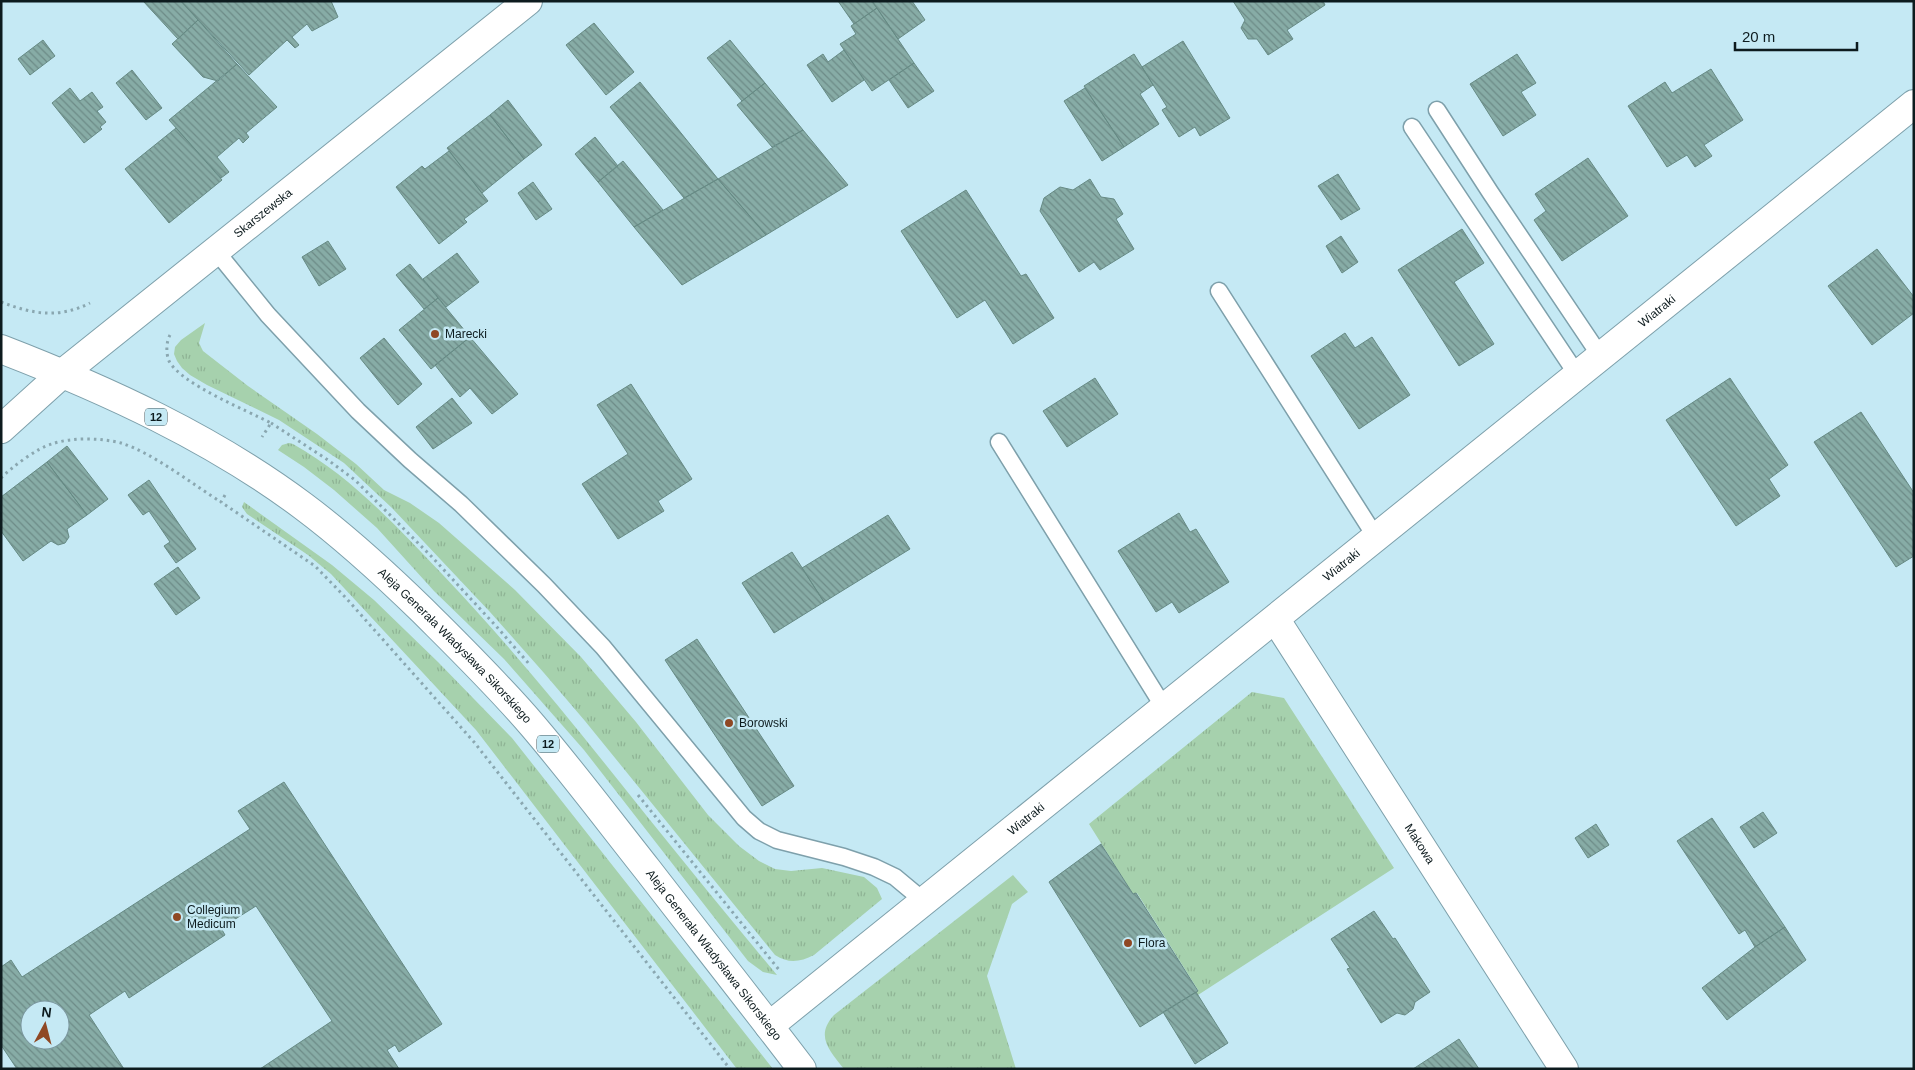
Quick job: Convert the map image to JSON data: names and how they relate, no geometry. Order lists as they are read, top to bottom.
{
  "streets": {
    "street": [
      "Skarszewska",
      "Wiatraki",
      "12",
      "Aleja Generała Władysława Sikorskiego",
      "Makowa"
    ]
  },
  "crossings": [
    ["Skarszewska", "Aleja Generała Władysława Sikorskiego"],
    ["Wiatraki", "Aleja Generała Władysława Sikorskiego"],
    ["Wiatraki", "Makowa"]
  ],
  "places": [
    "Marecki",
    "Borowski",
    "Collegium Medicum",
    "Flora"
  ],
  "scale_bar": "20 m",
  "north": "top"
}
